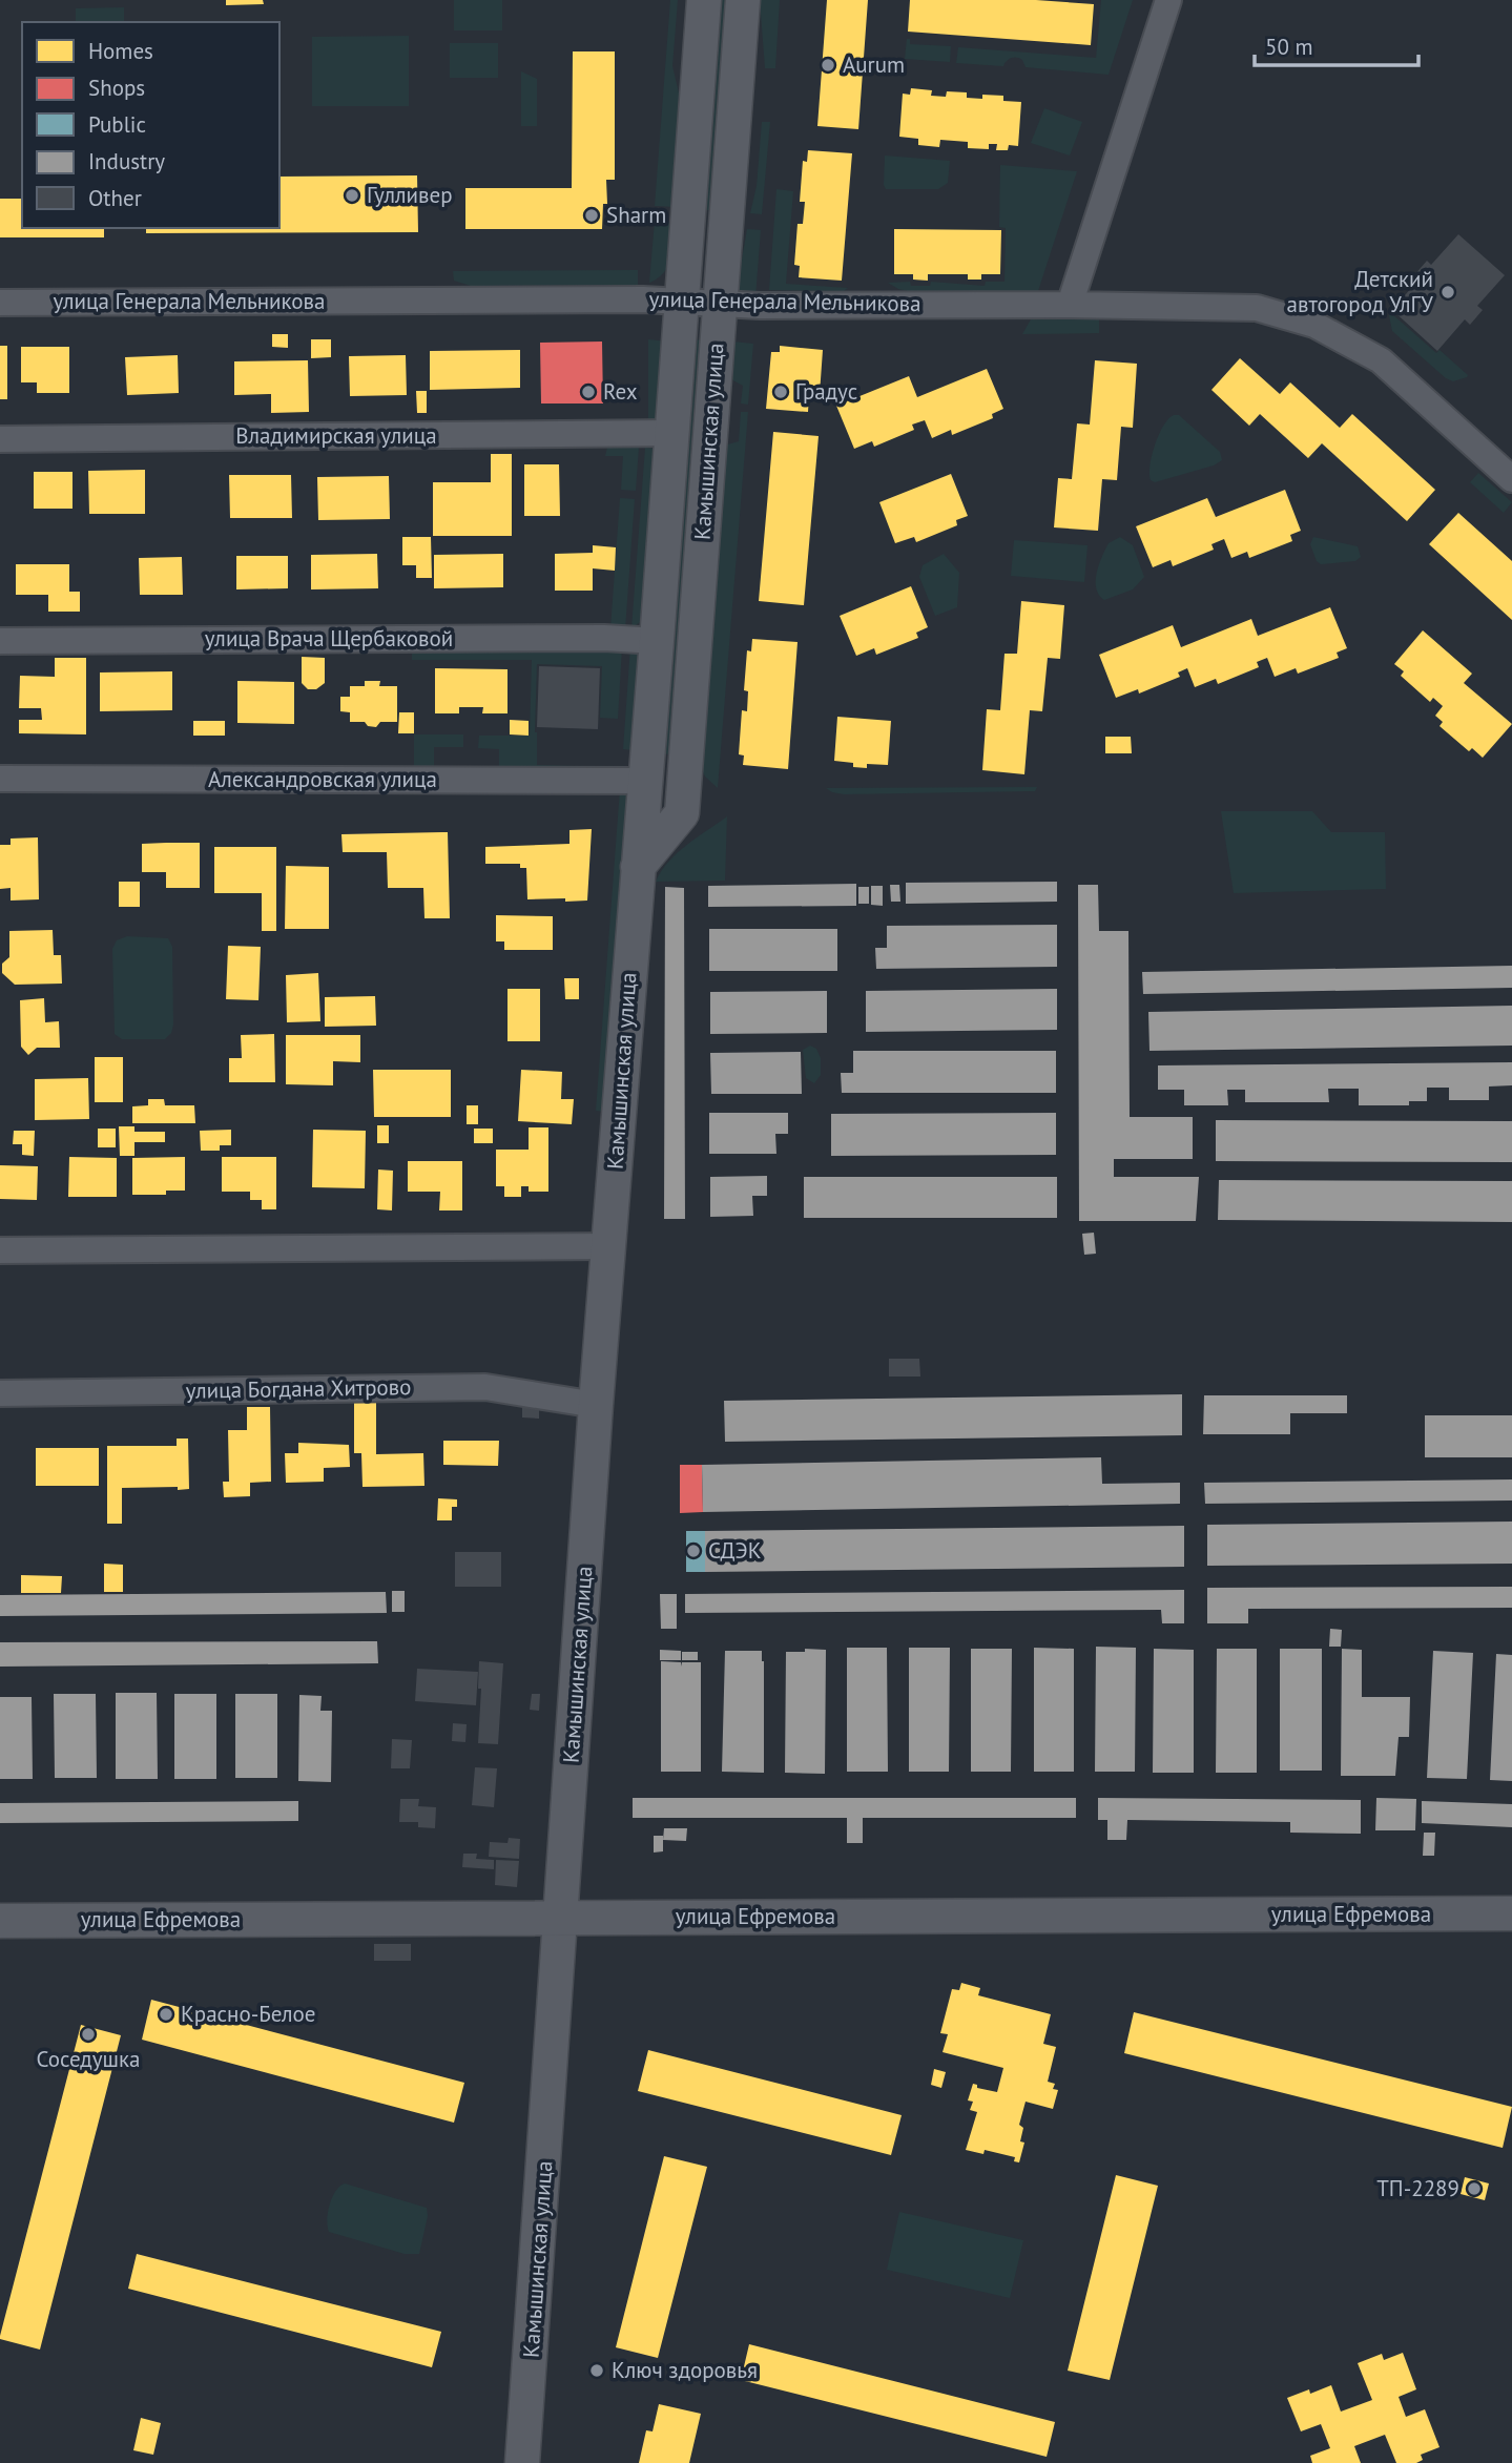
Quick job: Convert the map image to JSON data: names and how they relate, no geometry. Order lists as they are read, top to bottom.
{
  "streets": {
    "street": [
      "улица Генерала Мельникова",
      "Владимирская улица",
      "Камышинская улица",
      "улица Врача Щербаковой",
      "Александровская улица",
      "улица Богдана Хитрово",
      "улица Ефремова"
    ]
  },
  "crossings": [
    ["улица Генерала Мельникова", "Камышинская улица"],
    ["Владимирская улица", "Камышинская улица"],
    ["Камышинская улица", "улица Врача Щербаковой"],
    ["Камышинская улица", "Александровская улица"],
    ["Камышинская улица", "улица Богдана Хитрово"],
    ["Камышинская улица", "улица Ефремова"]
  ],
  "places": [
    "Aurum",
    "Гулливер",
    "Sharm",
    "Детский автогород УлГУ",
    "Rex",
    "Градус",
    "СДЭК",
    "Красно-Белое",
    "Соседушка",
    "ТП-2289",
    "Ключ здоровья"
  ],
  "legend": [
    "Homes",
    "Shops",
    "Public",
    "Industry",
    "Other"
  ],
  "scale_bar": "50 m"
}
